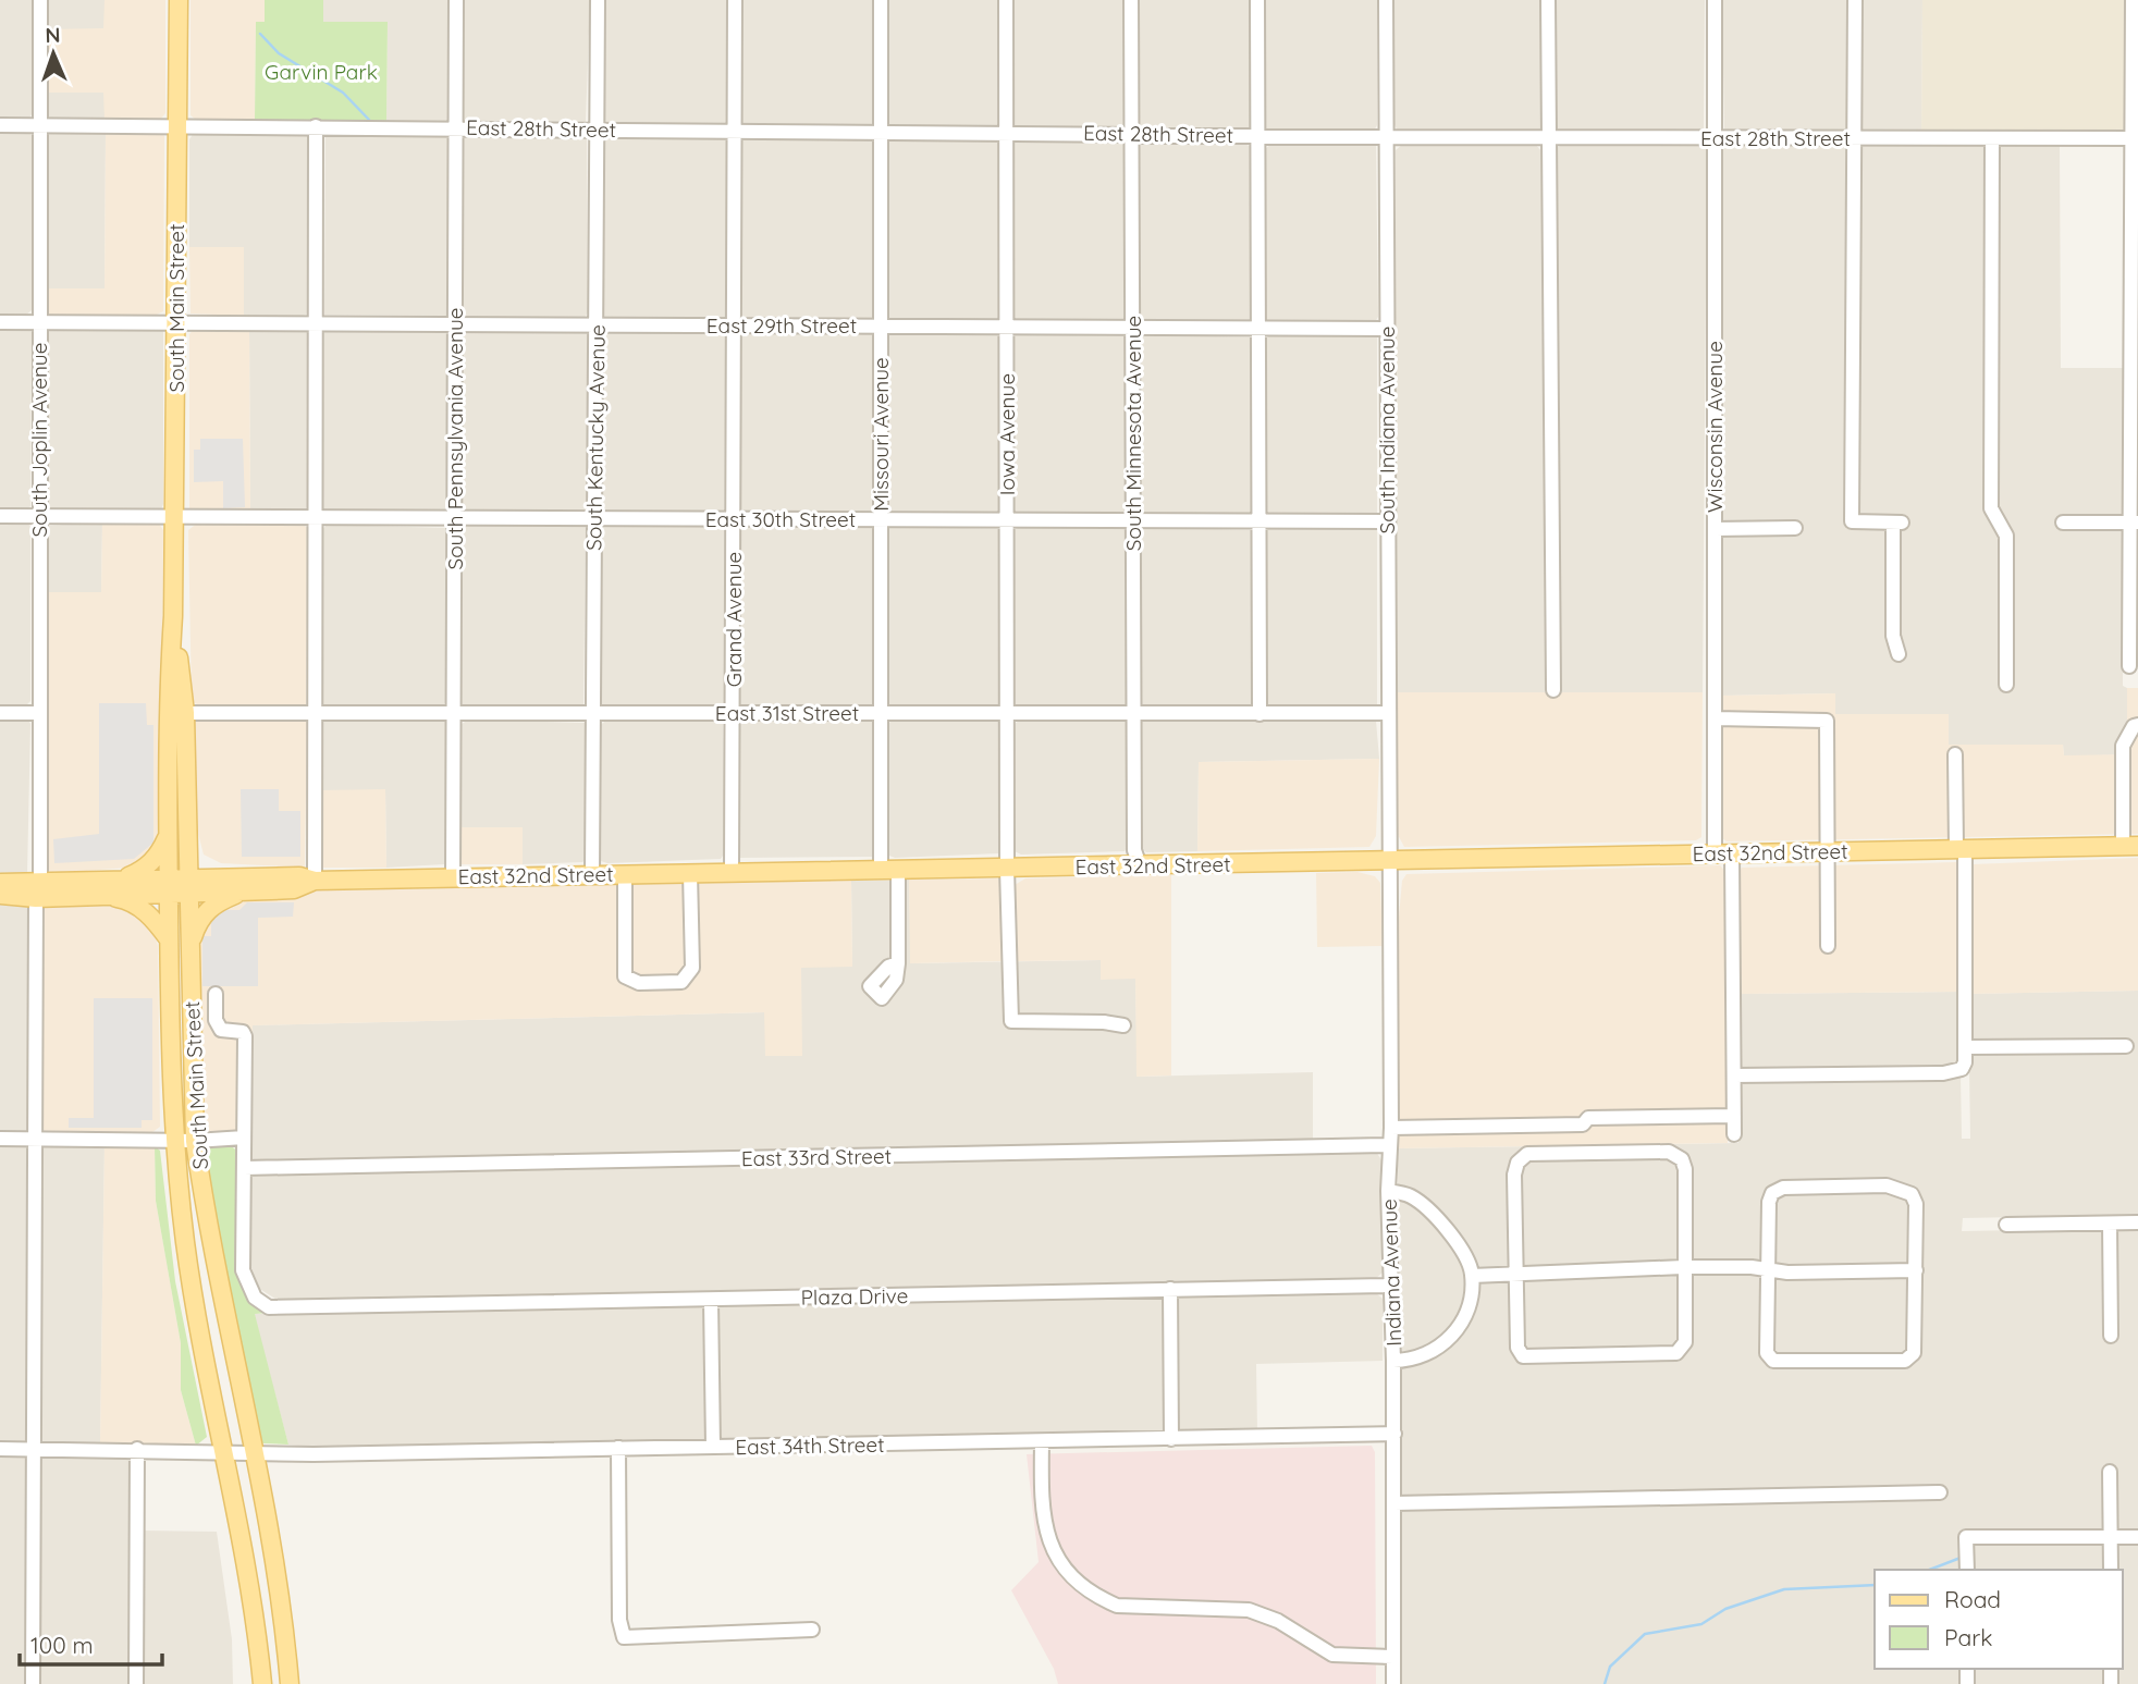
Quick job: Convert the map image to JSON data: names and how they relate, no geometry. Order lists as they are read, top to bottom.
{
  "streets": {
    "main road": ["South Main Street", "East 32nd Street"],
    "street": [
      "East 28th Street",
      "East 29th Street",
      "Wisconsin Avenue",
      "South Indiana Avenue",
      "South Minnesota Avenue",
      "Missouri Avenue",
      "Iowa Avenue",
      "South Kentucky Avenue",
      "South Pennsylvania Avenue",
      "South Joplin Avenue",
      "East 30th Street",
      "Grand Avenue",
      "East 31st Street",
      "East 33rd Street",
      "Indiana Avenue",
      "Plaza Drive",
      "East 34th Street"
    ]
  },
  "crossings": [
    ["East 28th Street", "South Main Street"],
    ["East 28th Street", "Wisconsin Avenue"],
    ["East 28th Street", "South Indiana Avenue"],
    ["East 28th Street", "South Minnesota Avenue"],
    ["East 28th Street", "Missouri Avenue"],
    ["East 28th Street", "Iowa Avenue"],
    ["East 28th Street", "South Kentucky Avenue"],
    ["East 28th Street", "South Pennsylvania Avenue"],
    ["East 28th Street", "South Joplin Avenue"],
    ["East 28th Street", "Grand Avenue"],
    ["South Main Street", "East 29th Street"],
    ["South Main Street", "East 30th Street"],
    ["South Main Street", "East 31st Street"],
    ["South Main Street", "East 32nd Street"],
    ["South Main Street", "East 34th Street"],
    ["East 29th Street", "South Indiana Avenue"],
    ["East 29th Street", "South Minnesota Avenue"],
    ["East 29th Street", "Missouri Avenue"],
    ["East 29th Street", "Iowa Avenue"],
    ["East 29th Street", "South Kentucky Avenue"],
    ["East 29th Street", "South Pennsylvania Avenue"],
    ["East 29th Street", "South Joplin Avenue"],
    ["East 29th Street", "Grand Avenue"],
    ["Wisconsin Avenue", "East 32nd Street"],
    ["South Indiana Avenue", "East 30th Street"],
    ["South Indiana Avenue", "East 31st Street"],
    ["South Indiana Avenue", "East 32nd Street"],
    ["South Indiana Avenue", "Indiana Avenue"],
    ["South Minnesota Avenue", "East 30th Street"],
    ["South Minnesota Avenue", "East 31st Street"],
    ["South Minnesota Avenue", "East 32nd Street"],
    ["Missouri Avenue", "East 30th Street"],
    ["Missouri Avenue", "East 31st Street"],
    ["Missouri Avenue", "East 32nd Street"],
    ["Iowa Avenue", "East 30th Street"],
    ["Iowa Avenue", "East 31st Street"],
    ["Iowa Avenue", "East 32nd Street"],
    ["South Kentucky Avenue", "East 30th Street"],
    ["South Kentucky Avenue", "East 31st Street"],
    ["South Kentucky Avenue", "East 32nd Street"],
    ["South Pennsylvania Avenue", "East 30th Street"],
    ["South Pennsylvania Avenue", "East 31st Street"],
    ["South Pennsylvania Avenue", "East 32nd Street"],
    ["South Joplin Avenue", "East 30th Street"],
    ["South Joplin Avenue", "East 34th Street"],
    ["East 30th Street", "Grand Avenue"],
    ["Grand Avenue", "East 31st Street"],
    ["Grand Avenue", "East 32nd Street"],
    ["East 32nd Street", "Indiana Avenue"],
    ["East 33rd Street", "Indiana Avenue"],
    ["East 33rd Street", "Plaza Drive"],
    ["Indiana Avenue", "Plaza Drive"],
    ["Indiana Avenue", "East 34th Street"]
  ],
  "parks": ["Garvin Park"],
  "legend": ["Road", "Park"],
  "scale_bar": "100 m",
  "north": "top"
}
